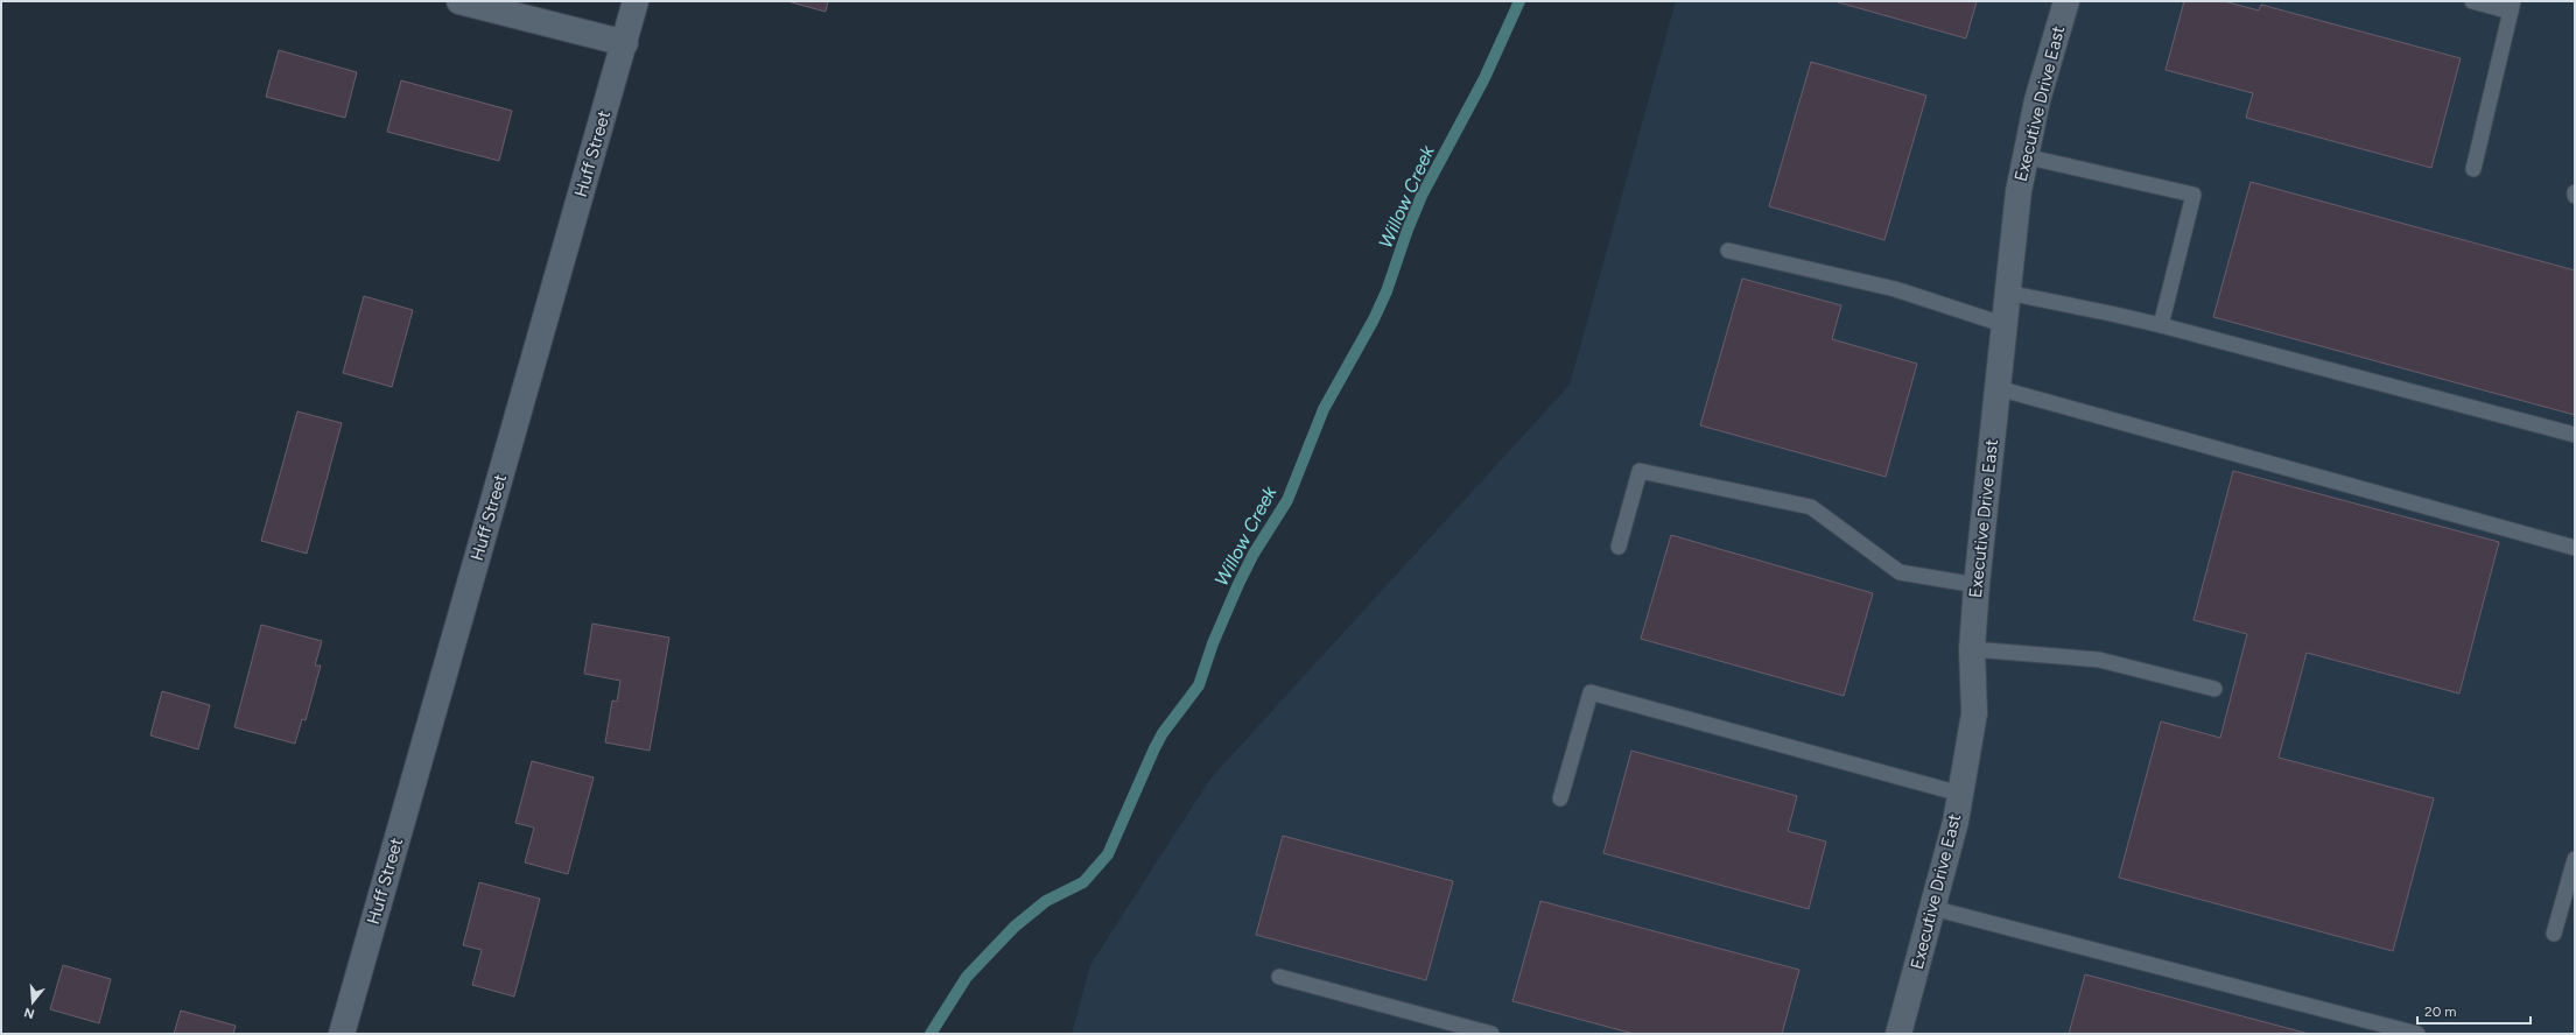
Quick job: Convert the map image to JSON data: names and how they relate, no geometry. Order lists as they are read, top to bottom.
{
  "streets": {
    "street": ["Executive Drive East", "Huff Street"]
  },
  "water": ["Willow Creek"],
  "scale_bar": "20 m",
  "north": "bottom"
}
